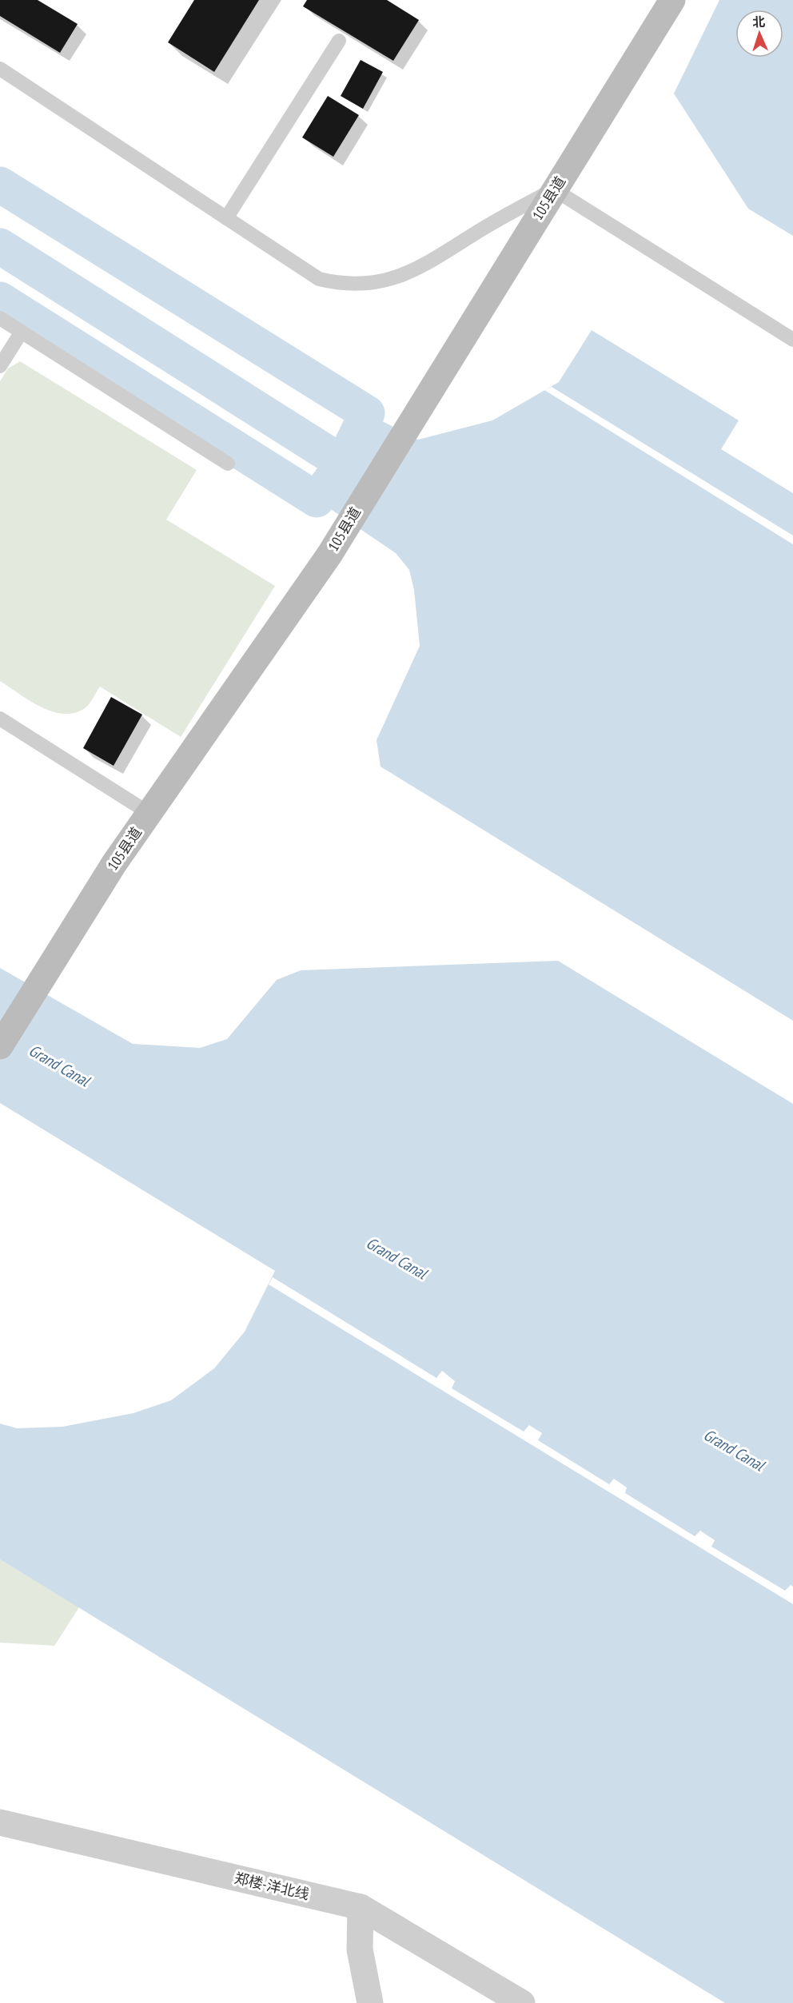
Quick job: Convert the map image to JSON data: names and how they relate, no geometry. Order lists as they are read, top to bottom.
{
  "streets": {
    "main road": ["105县道"],
    "street": ["郑楼-洋北线"]
  },
  "water": ["Grand Canal"],
  "north": "top"
}
